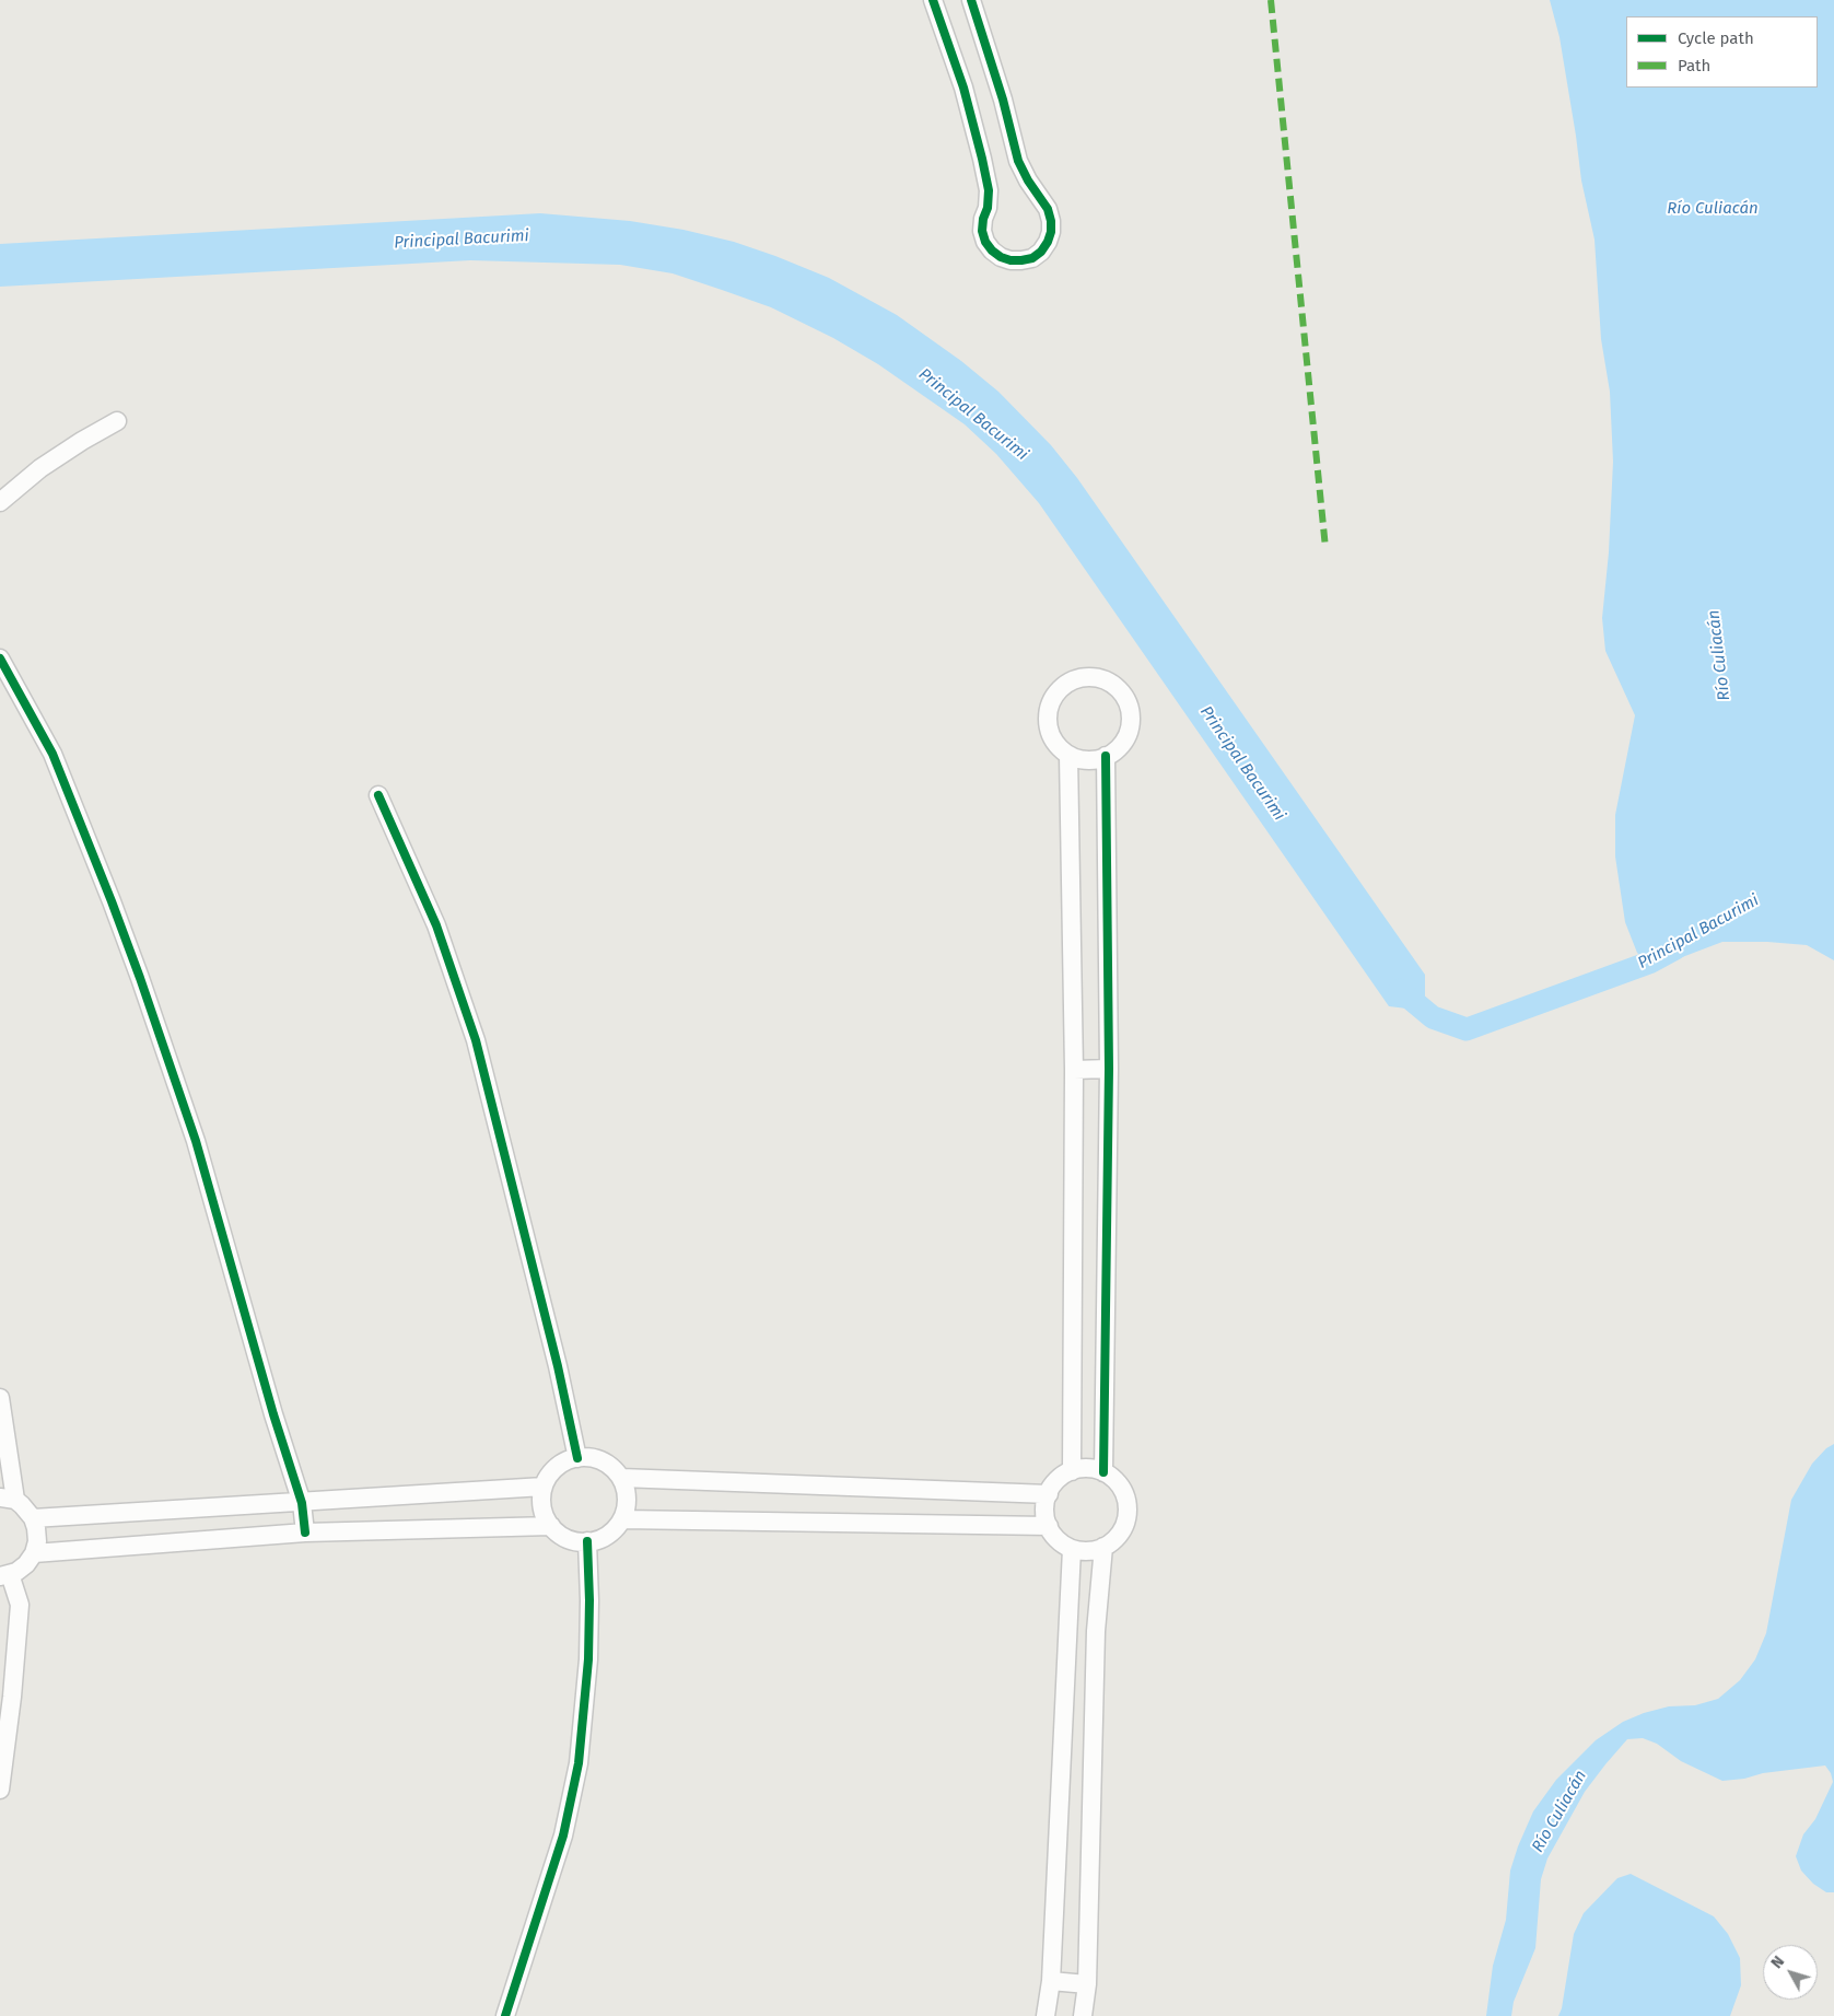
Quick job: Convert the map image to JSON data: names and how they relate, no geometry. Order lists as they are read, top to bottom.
{
  "water": ["Río Culiacán", "Principal Bacurimi"],
  "legend": ["Cycle path", "Path"],
  "north": "top left"
}
